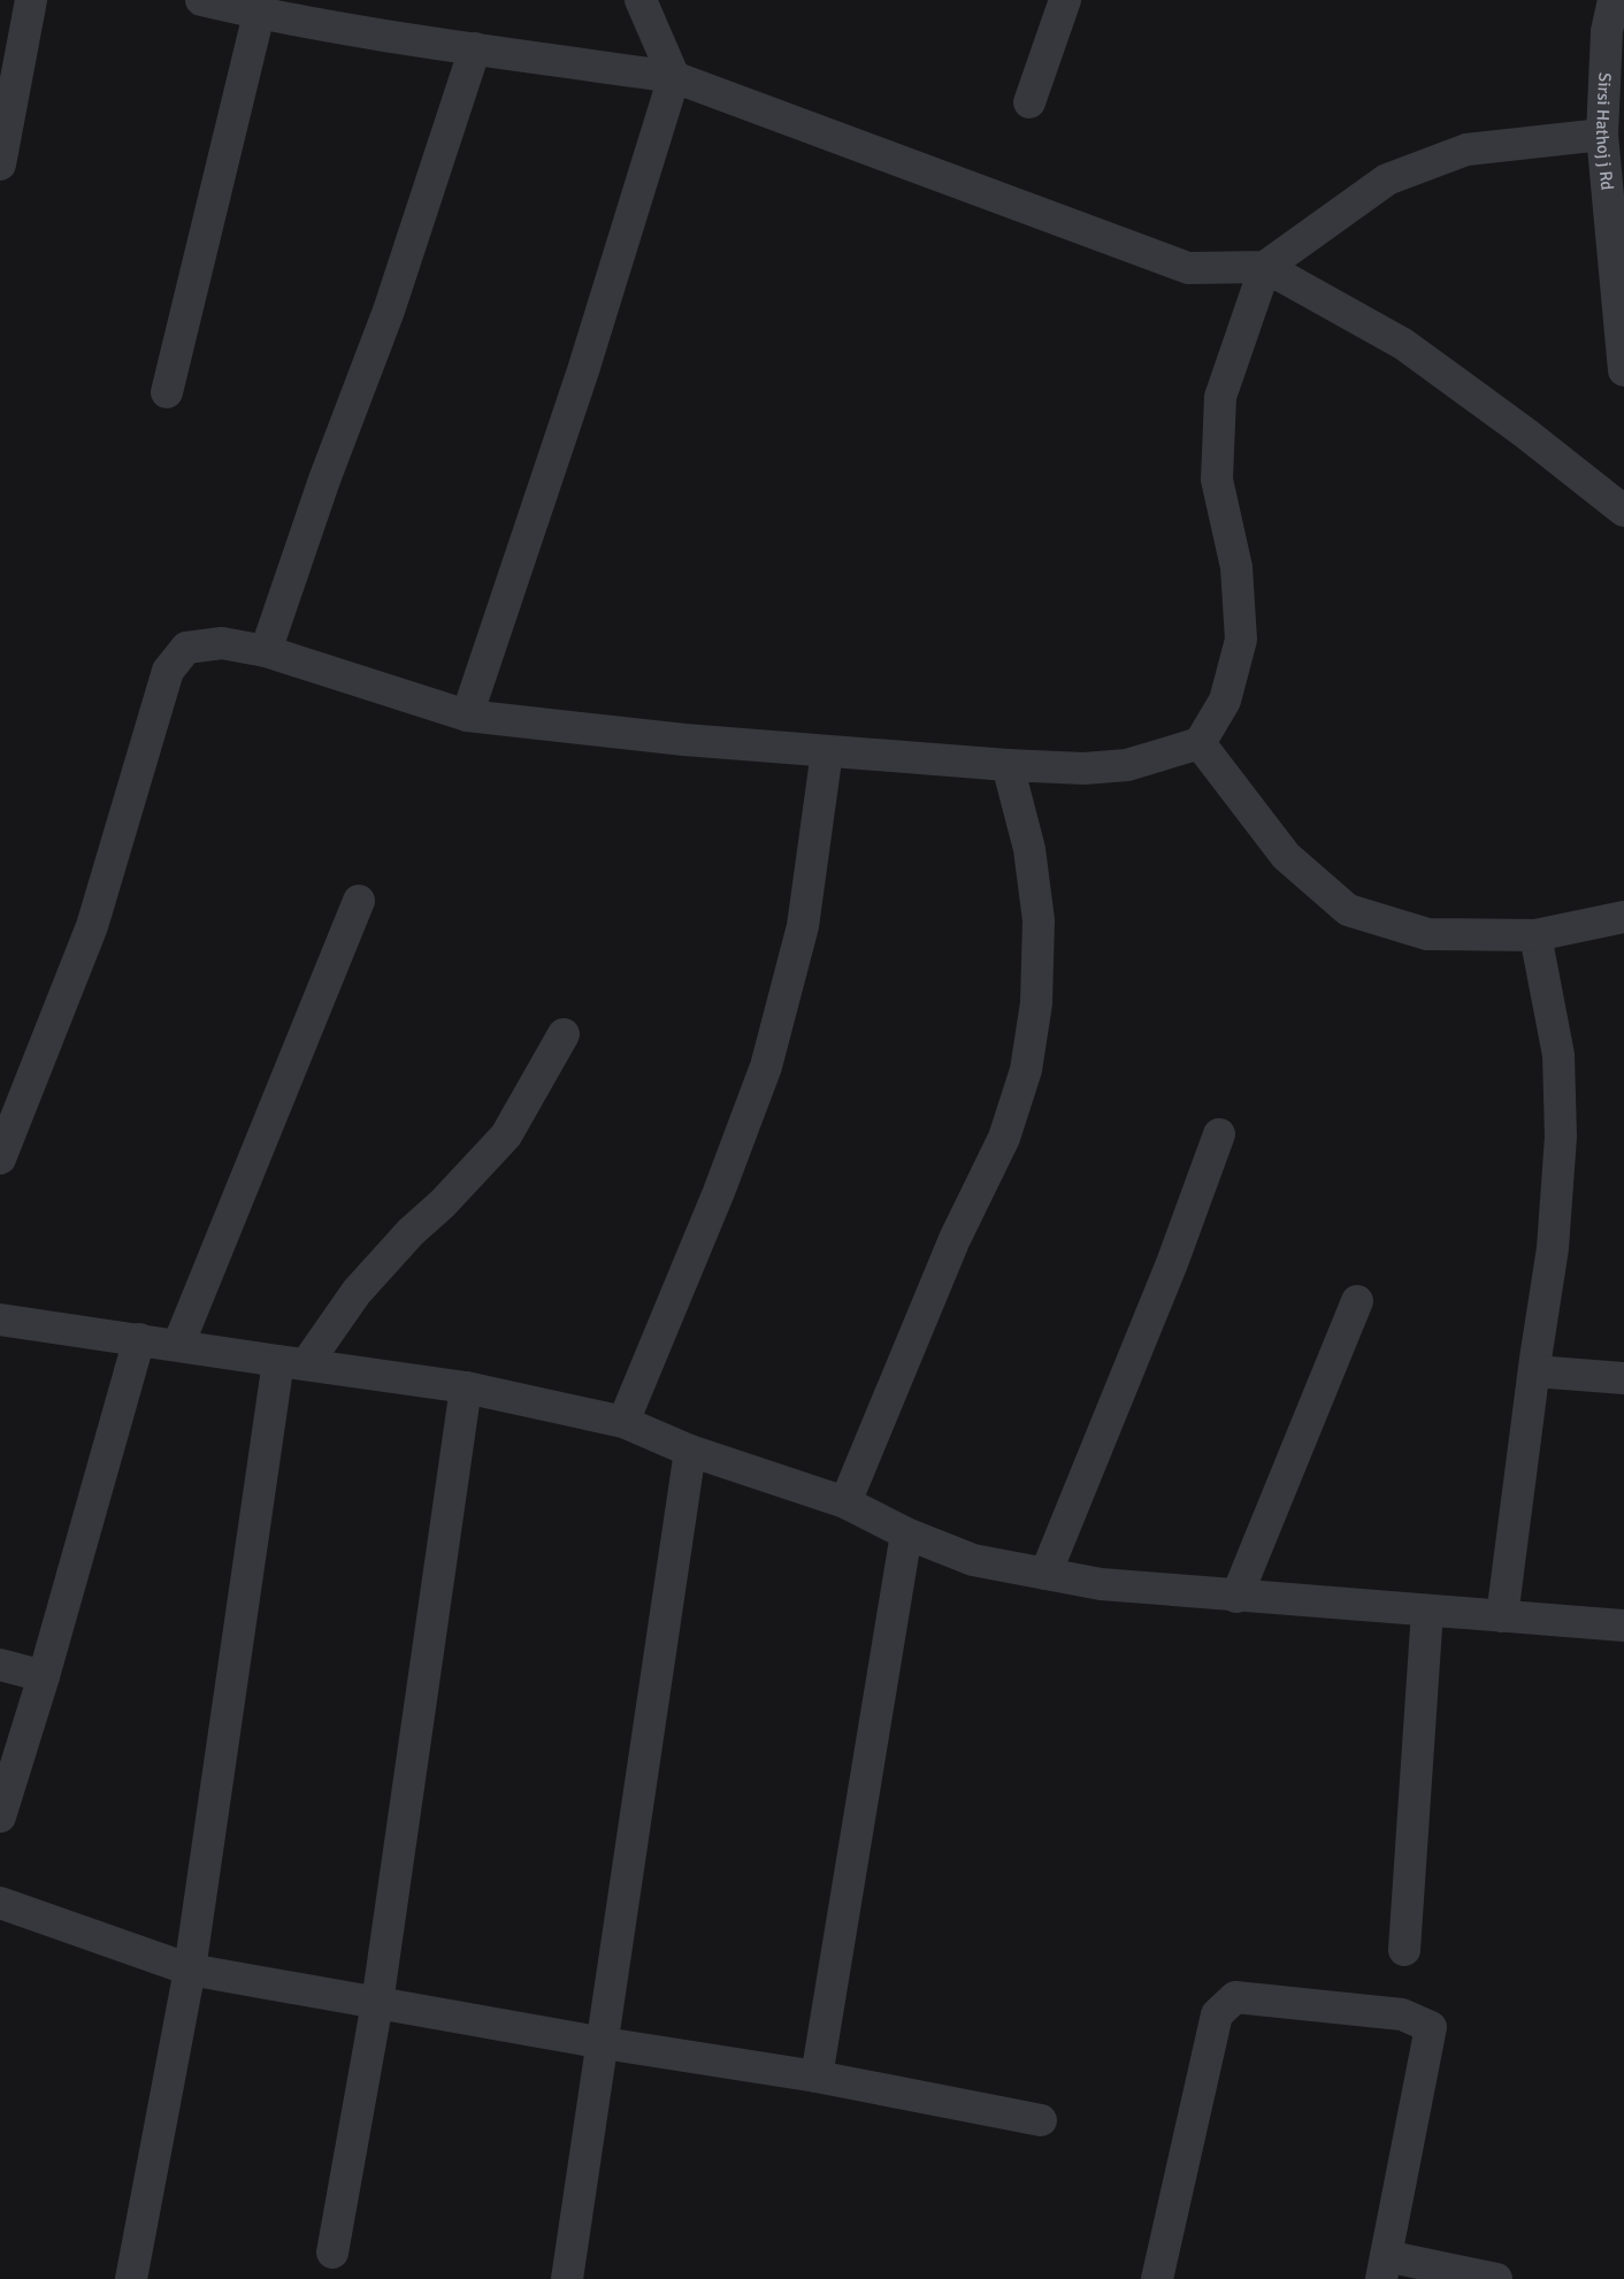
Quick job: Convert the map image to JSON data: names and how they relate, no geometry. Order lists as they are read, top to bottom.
{
  "streets": {
    "street": ["Sirsi Hathoj j Rd"]
  }
}
